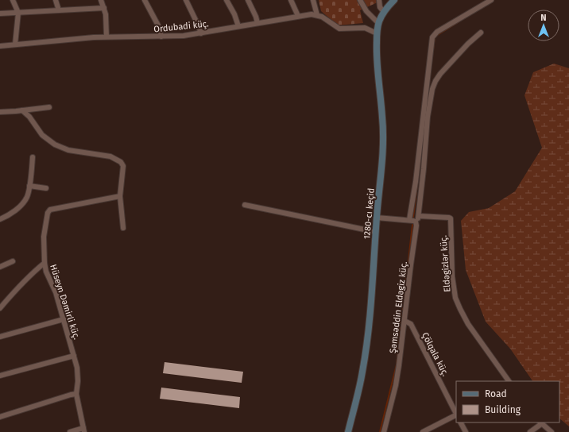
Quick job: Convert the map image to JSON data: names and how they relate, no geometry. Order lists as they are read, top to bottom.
{
  "streets": {
    "street": [
      "Ordubadi küç.",
      "1280-cı keçid",
      "Eldəgizlər küç.",
      "Hüseyn Dəmirli küç.",
      "Şəmsəddin Eldəgiz küç.",
      "Çölqala küç."
    ]
  },
  "crossings": [
    ["Şəmsəddin Eldəgiz küç.", "Çölqala küç."]
  ],
  "legend": ["Road", "Building"],
  "north": "top"
}
